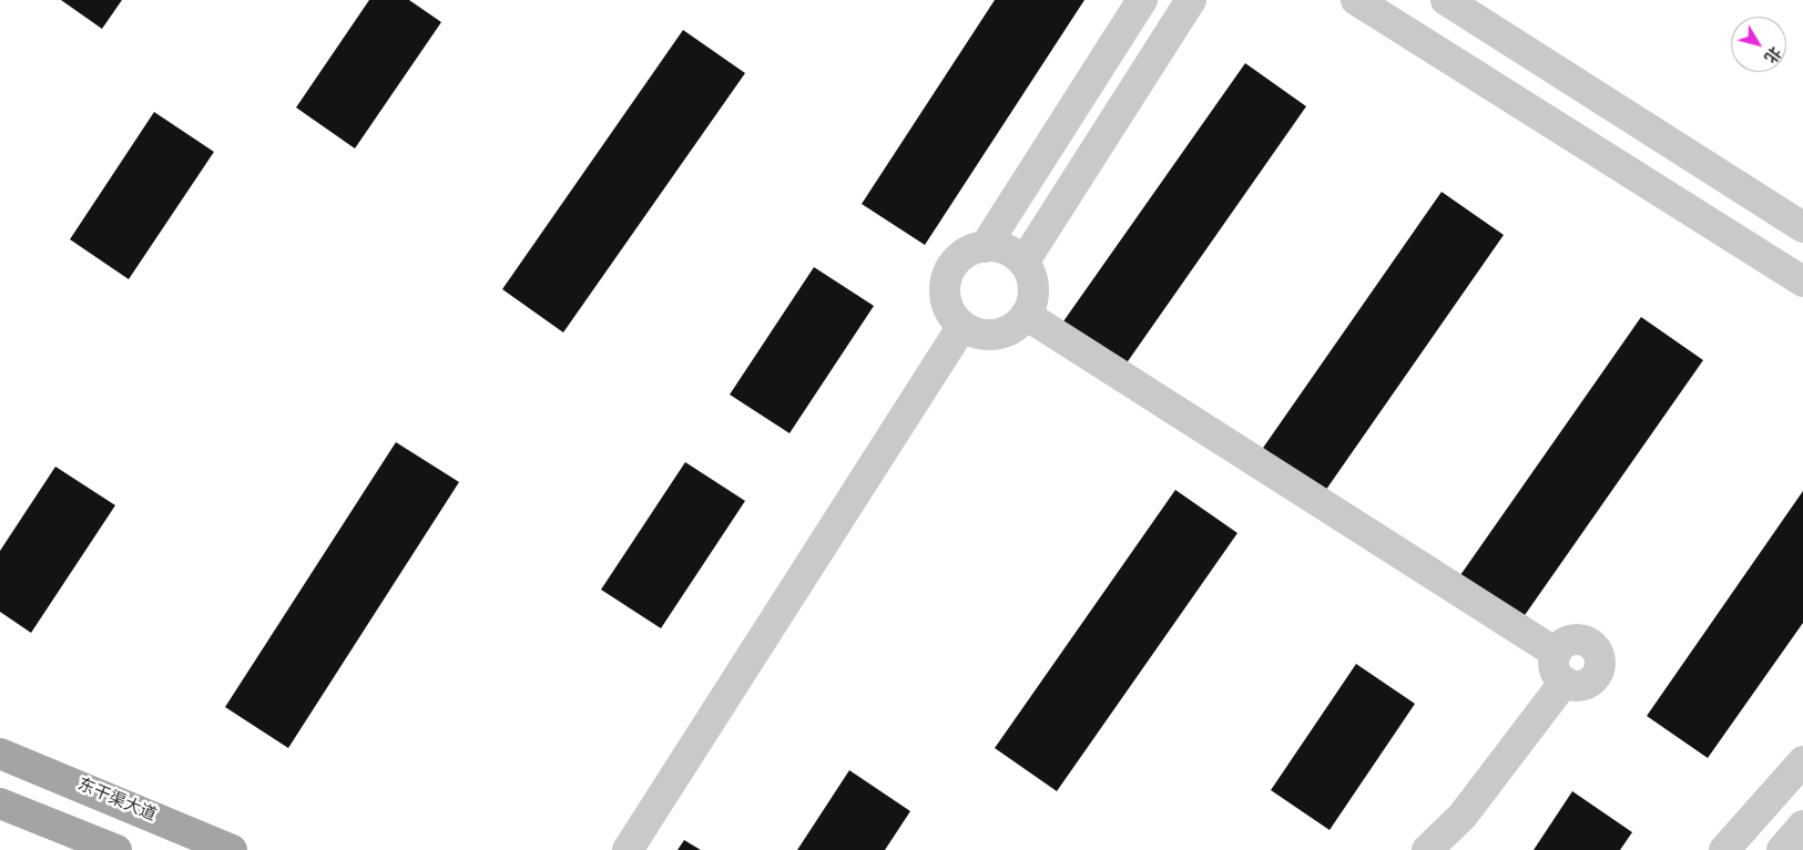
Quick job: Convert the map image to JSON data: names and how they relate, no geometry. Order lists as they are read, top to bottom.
{
  "streets": {
    "main road": ["东干渠大道"]
  },
  "north": "bottom right"
}
